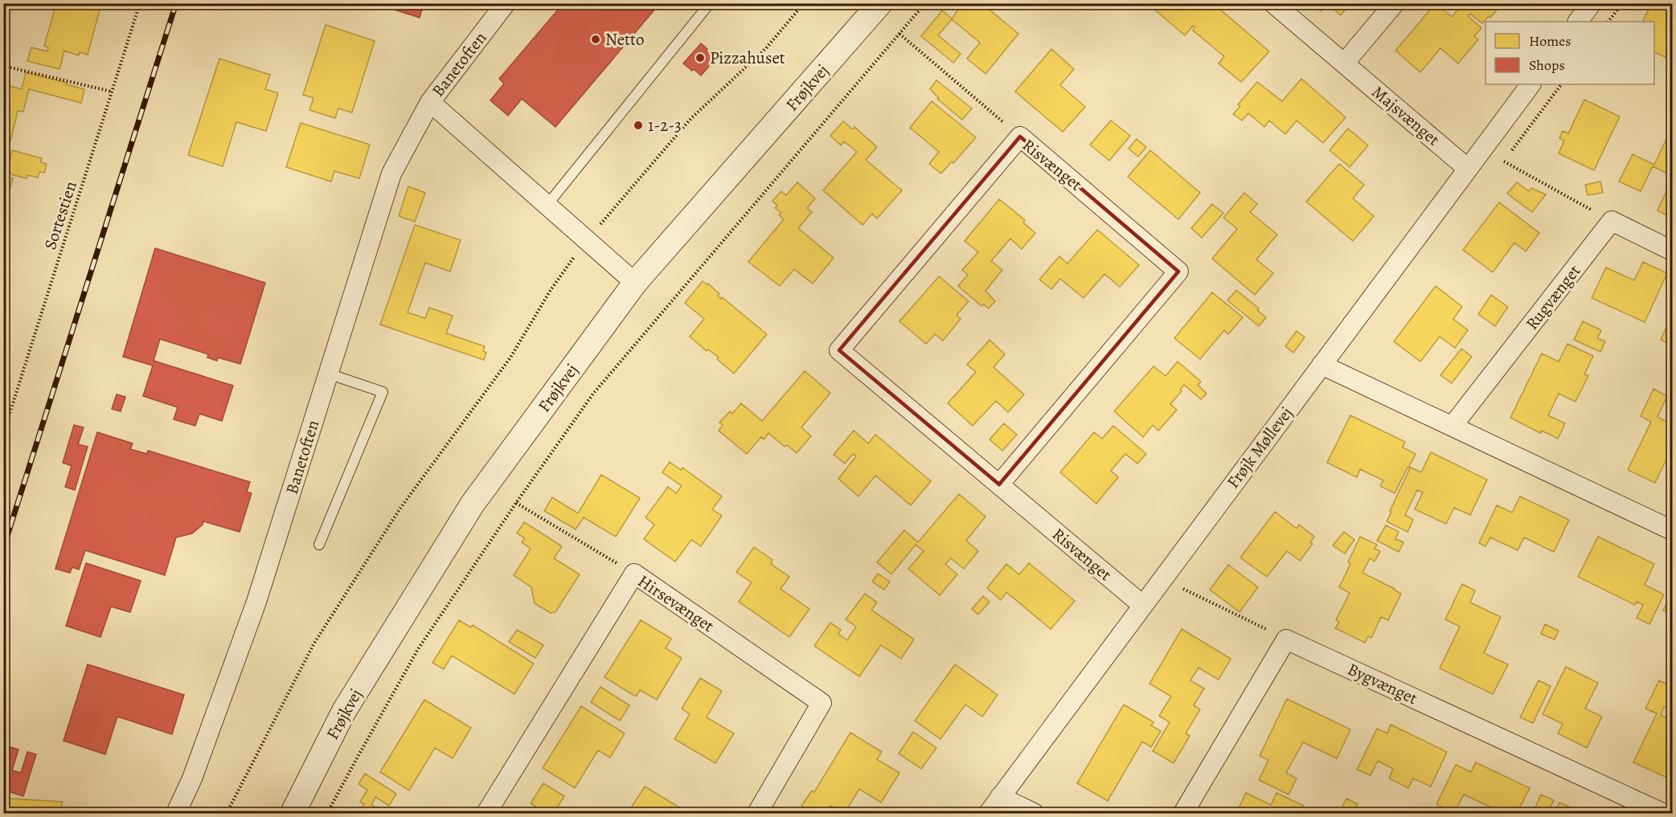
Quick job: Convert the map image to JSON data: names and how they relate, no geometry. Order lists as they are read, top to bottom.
{
  "streets": {
    "street": [
      "Banetoften",
      "Frøjkvej",
      "Majsvænget",
      "Risvænget",
      "Rugvænget",
      "Frøjk Møllevej",
      "Hirsevænget",
      "Bygvænget"
    ],
    "path": ["Sortestien"]
  },
  "crossings": [
    ["Banetoften", "Frøjkvej"],
    ["Majsvænget", "Frøjk Møllevej"],
    ["Risvænget", "Frøjk Møllevej"]
  ],
  "places": ["Netto", "Pizzahuset", "1-2-3"],
  "legend": ["Homes", "Shops"]
}
